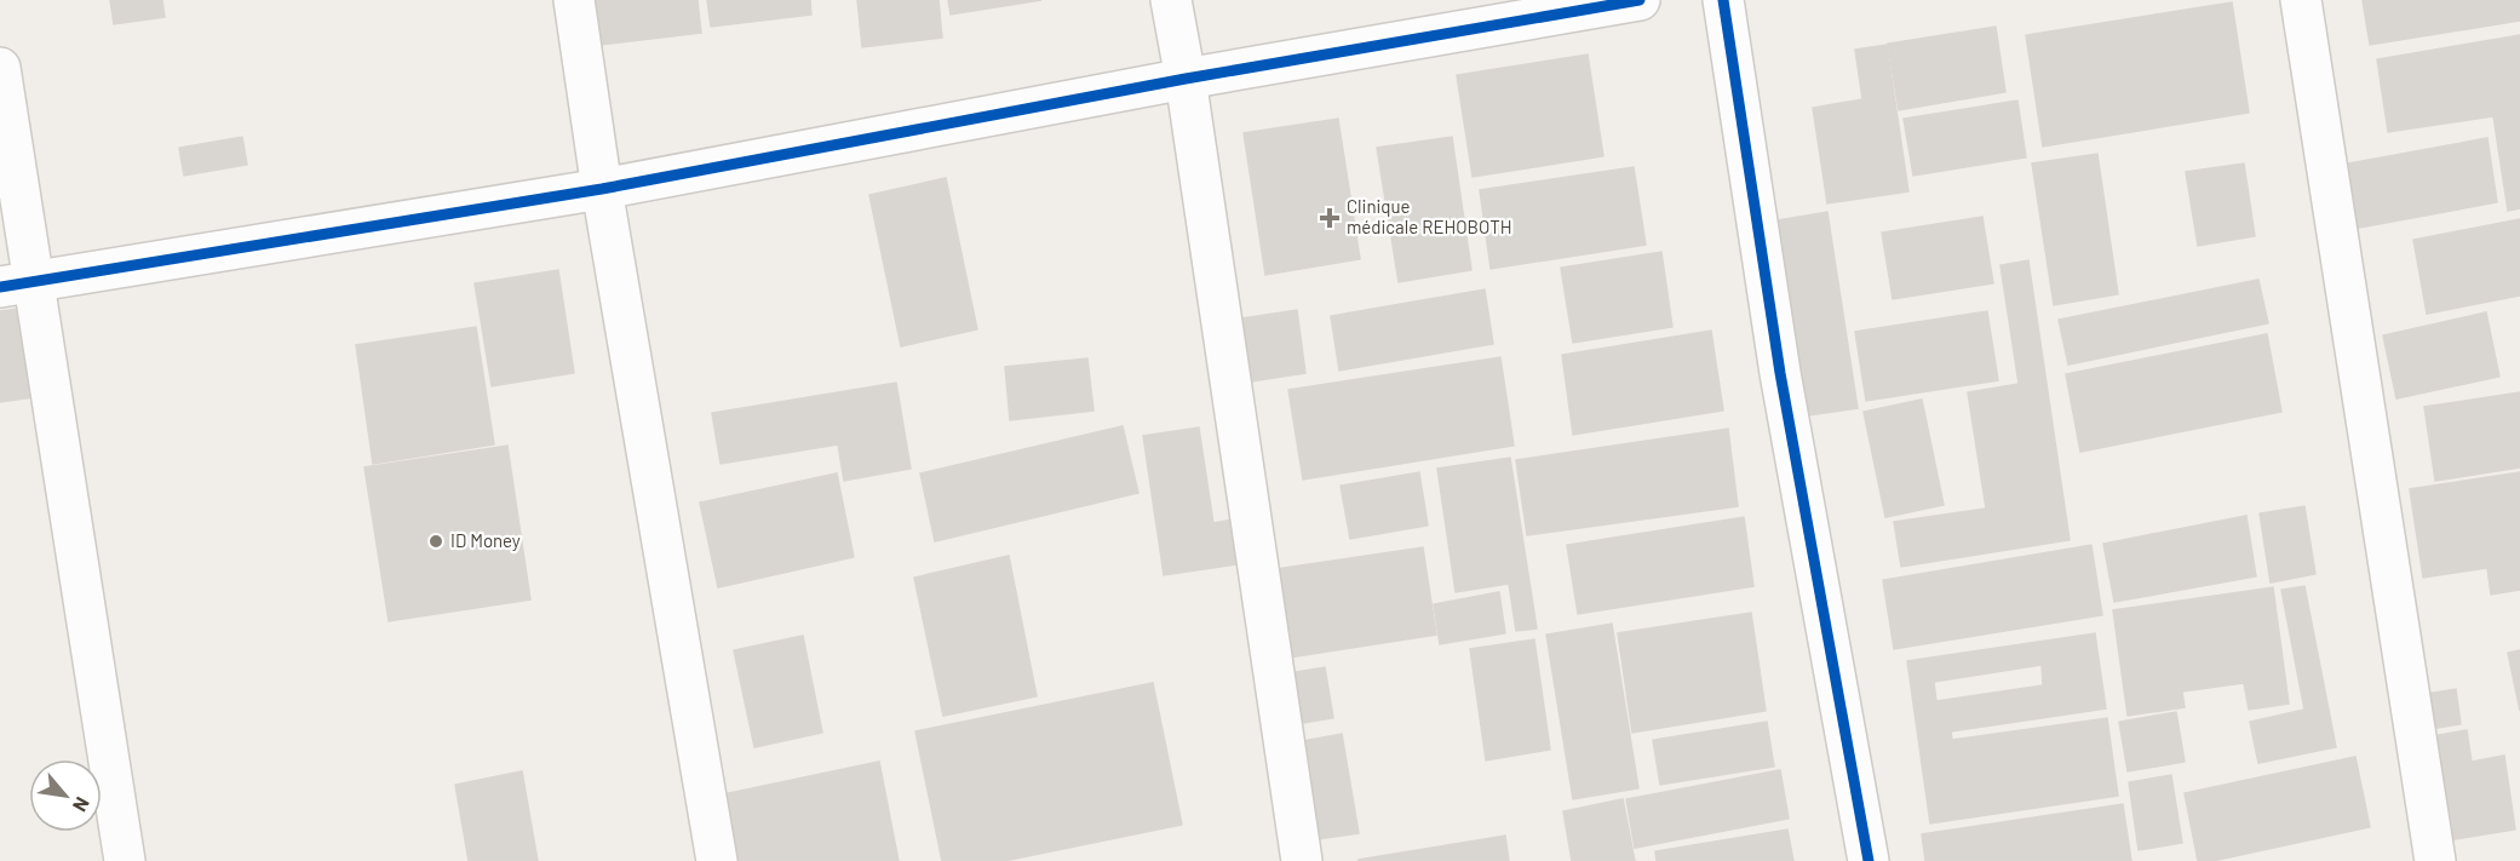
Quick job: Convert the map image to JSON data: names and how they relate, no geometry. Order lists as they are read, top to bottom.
{
  "places": {
    "health": ["Clinique médicale REHOBOTH"],
    "other": ["ID Money"]
  },
  "north": "bottom right"
}
